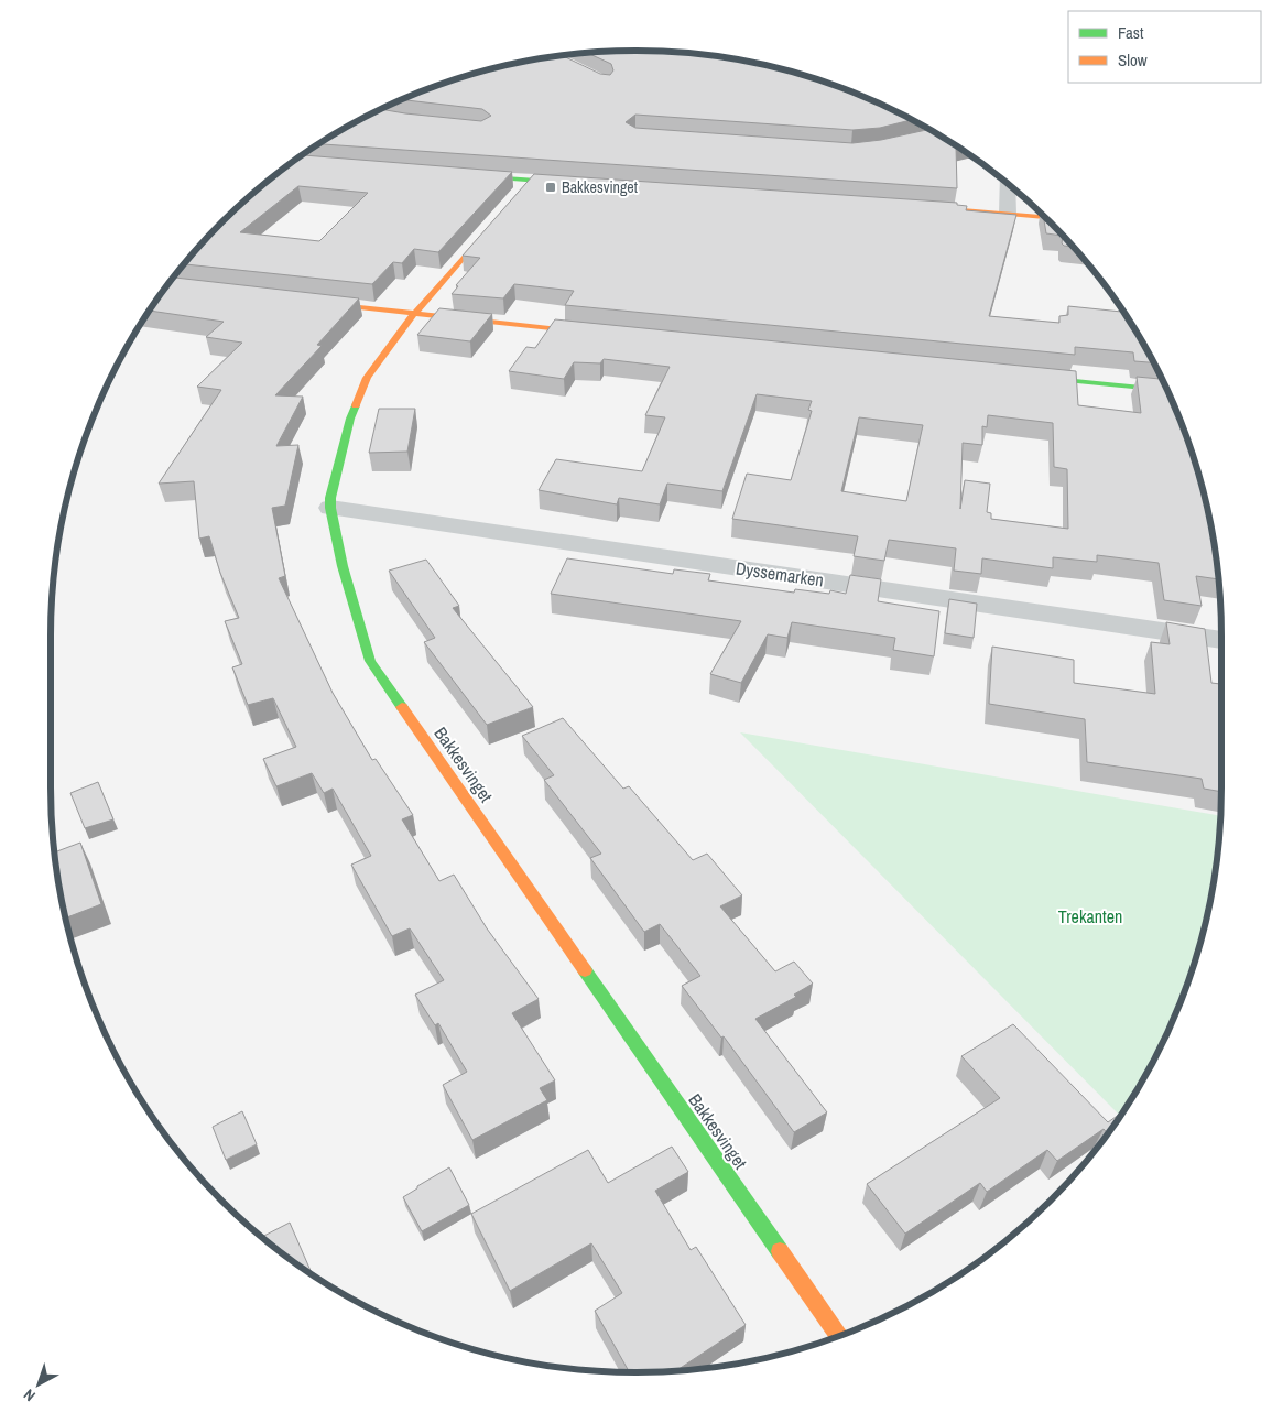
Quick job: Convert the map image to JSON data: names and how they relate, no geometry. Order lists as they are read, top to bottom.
{
  "streets": {
    "street": ["Dyssemarken", "Bakkesvinget"]
  },
  "crossings": [
    ["Dyssemarken", "Bakkesvinget"]
  ],
  "parks": ["Trekanten"],
  "places": {
    "transit": ["Bakkesvinget"]
  },
  "legend": ["Fast", "Slow"],
  "north": "bottom left"
}
